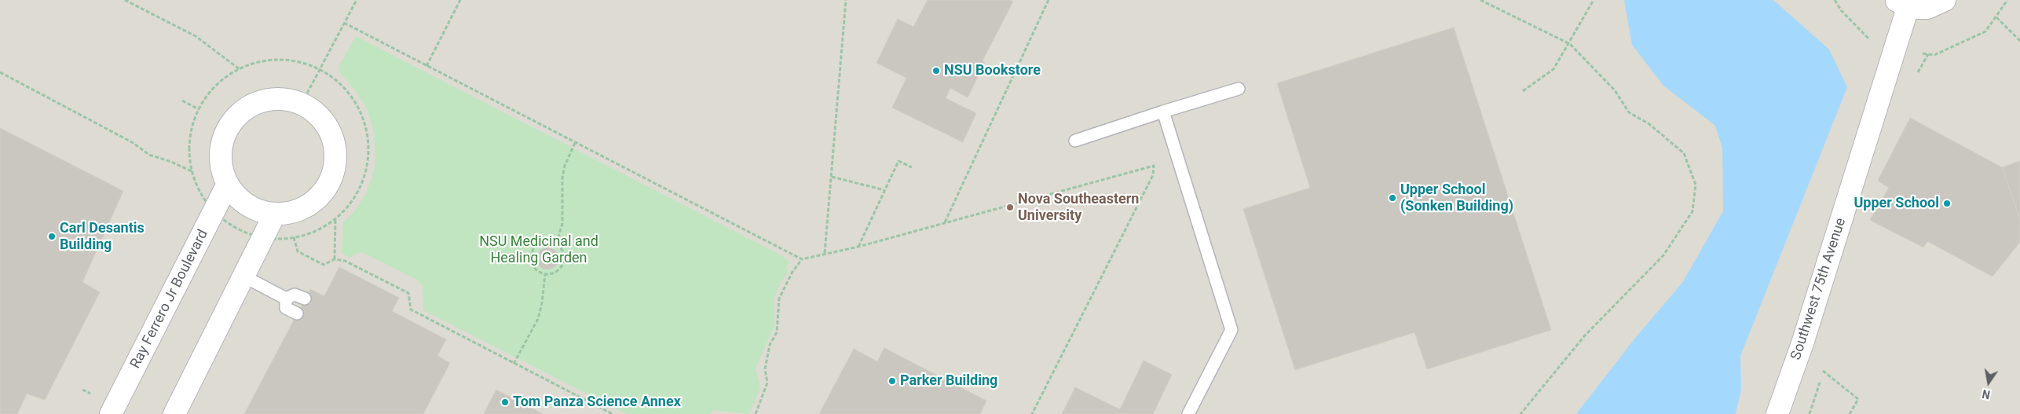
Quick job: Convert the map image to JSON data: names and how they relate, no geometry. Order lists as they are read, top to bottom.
{
  "streets": {
    "street": ["Southwest 75th Avenue", "Ray Ferrero Jr Boulevard"]
  },
  "parks": ["NSU Medicinal and Healing Garden"],
  "places": [
    "NSU Bookstore",
    "Upper School (Sonken Building)",
    "Upper School",
    "Nova Southeastern University",
    "Carl Desantis Building",
    "Parker Building",
    "Tom Panza Science Annex"
  ],
  "north": "bottom"
}
